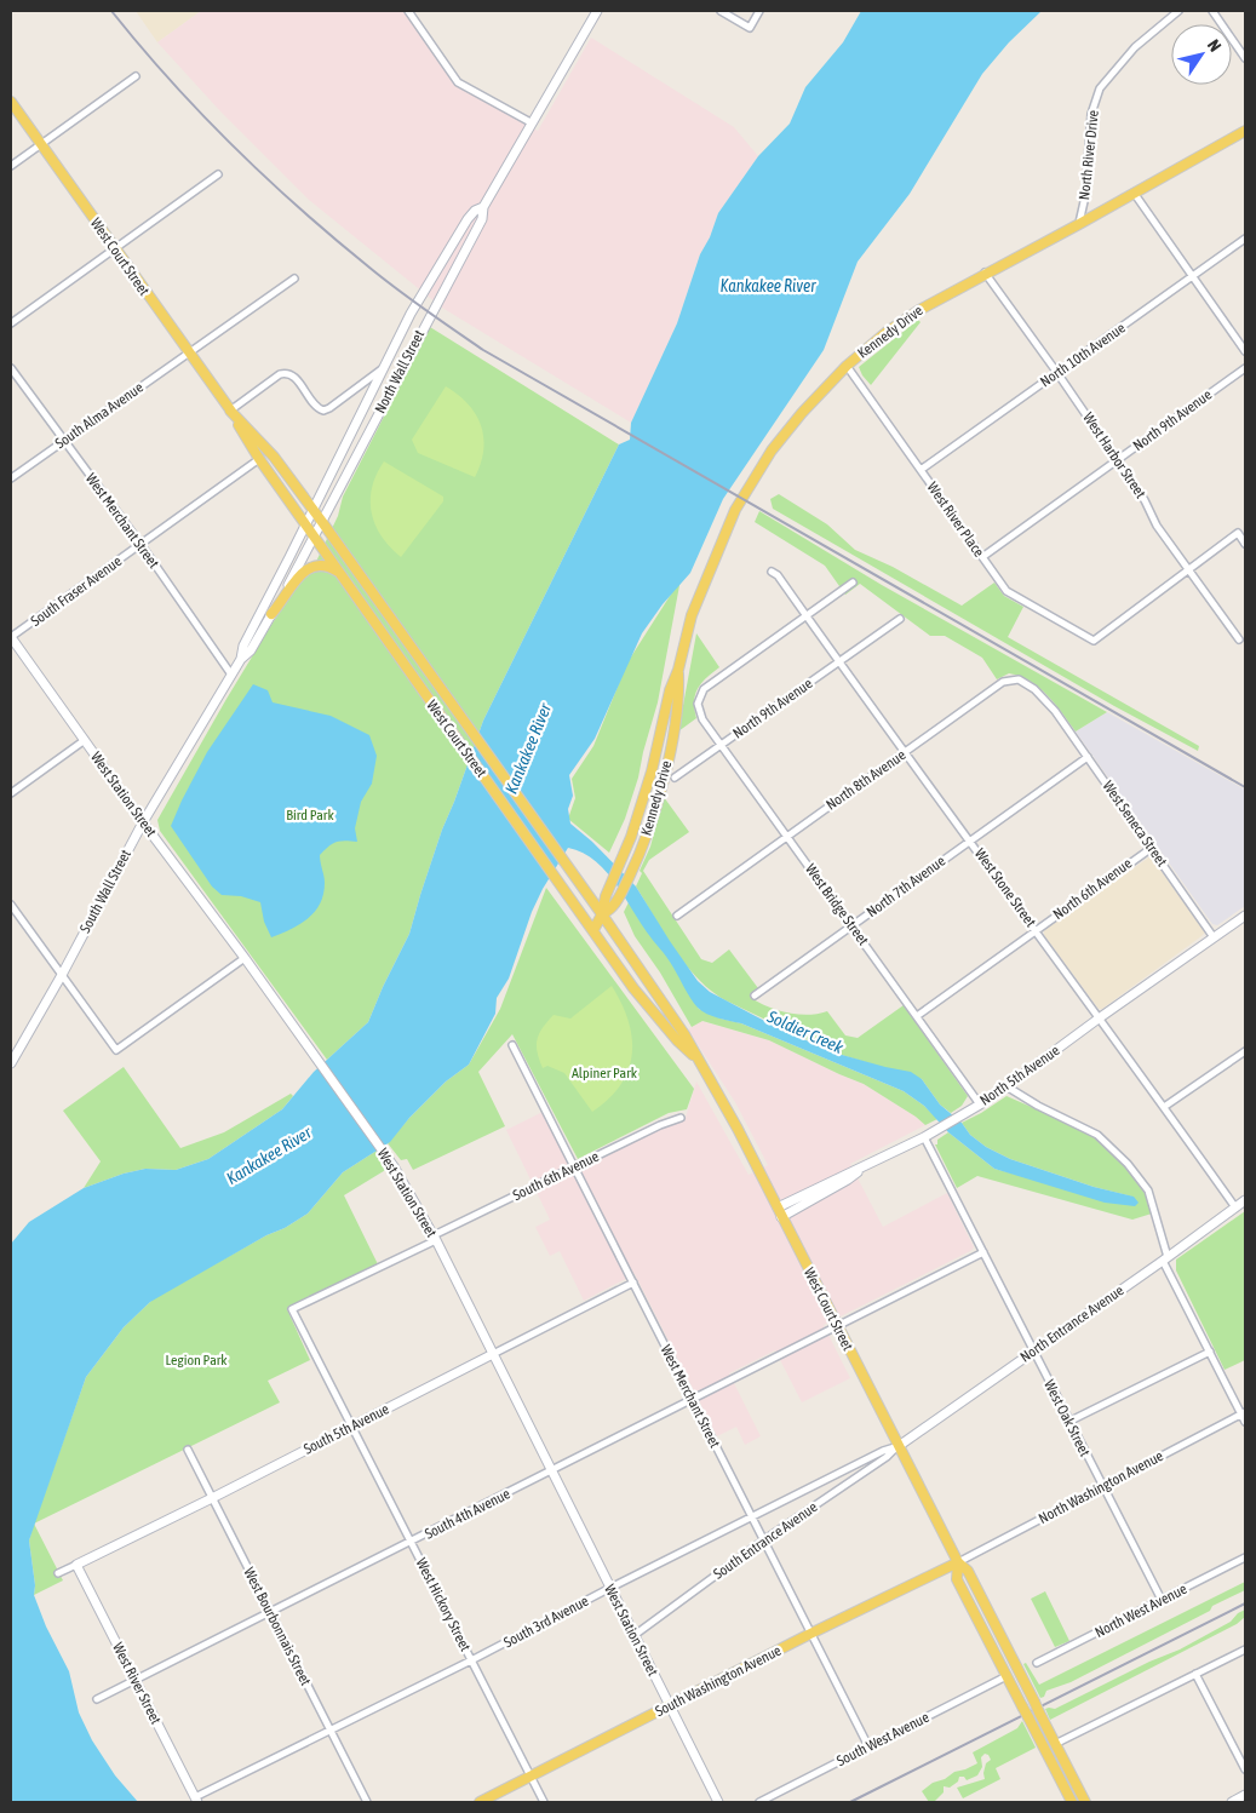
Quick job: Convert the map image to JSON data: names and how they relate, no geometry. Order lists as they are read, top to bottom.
{
  "streets": {
    "main road": [
      "West Court Street",
      "Kennedy Drive",
      "North Wall Street",
      "West Station Street",
      "South Wall Street",
      "North 5th Avenue",
      "North Entrance Avenue",
      "South 5th Avenue",
      "South Washington Avenue",
      "West River Street"
    ],
    "street": [
      "North River Drive",
      "North 10th Avenue",
      "South Alma Avenue",
      "North 9th Avenue",
      "West Harbor Street",
      "West River Place",
      "West Merchant Street",
      "South Fraser Avenue",
      "North 8th Avenue",
      "West Seneca Street",
      "North 7th Avenue",
      "West Stone Street",
      "North 6th Avenue",
      "West Bridge Street",
      "South 6th Avenue",
      "West Oak Street",
      "North Washington Avenue",
      "South 4th Avenue",
      "South Entrance Avenue",
      "West Hickory Street",
      "North West Avenue",
      "South 3rd Avenue",
      "West Bourbonnais Street",
      "South West Avenue"
    ]
  },
  "crossings": [
    ["North River Drive", "Kennedy Drive"],
    ["West Court Street", "Kennedy Drive"],
    ["West Court Street", "North Wall Street"],
    ["West Court Street", "South Alma Avenue"],
    ["West Court Street", "South Fraser Avenue"],
    ["West Court Street", "South Wall Street"],
    ["West Court Street", "North 5th Avenue"],
    ["West Court Street", "North Entrance Avenue"],
    ["West Court Street", "North Washington Avenue"],
    ["West Court Street", "South 4th Avenue"],
    ["West Court Street", "South Entrance Avenue"],
    ["West Court Street", "South 3rd Avenue"],
    ["West Court Street", "South Washington Avenue"],
    ["West Court Street", "South West Avenue"],
    ["Kennedy Drive", "West Harbor Street"],
    ["Kennedy Drive", "West River Place"],
    ["North 10th Avenue", "West Harbor Street"],
    ["North 10th Avenue", "West River Place"],
    ["North Wall Street", "South Wall Street"],
    ["South Alma Avenue", "West Merchant Street"],
    ["North 9th Avenue", "West Harbor Street"],
    ["North 9th Avenue", "West River Place"],
    ["North 9th Avenue", "West Stone Street"],
    ["North 9th Avenue", "West Bridge Street"],
    ["West Harbor Street", "West River Place"],
    ["West Merchant Street", "South Fraser Avenue"],
    ["West Merchant Street", "South Wall Street"],
    ["West Merchant Street", "South 6th Avenue"],
    ["West Merchant Street", "South 5th Avenue"],
    ["West Merchant Street", "South 4th Avenue"],
    ["West Merchant Street", "South Entrance Avenue"],
    ["West Merchant Street", "South 3rd Avenue"],
    ["West Merchant Street", "South Washington Avenue"],
    ["West Merchant Street", "South West Avenue"],
    ["South Fraser Avenue", "West Station Street"],
    ["North 8th Avenue", "West Seneca Street"],
    ["North 8th Avenue", "West Stone Street"],
    ["North 8th Avenue", "West Bridge Street"],
    ["West Station Street", "South Wall Street"],
    ["West Station Street", "South 6th Avenue"],
    ["West Station Street", "South 5th Avenue"],
    ["West Station Street", "South 4th Avenue"],
    ["West Station Street", "South Entrance Avenue"],
    ["West Station Street", "South 3rd Avenue"],
    ["West Station Street", "South Washington Avenue"],
    ["West Seneca Street", "North 7th Avenue"],
    ["West Seneca Street", "North 6th Avenue"],
    ["West Seneca Street", "North 5th Avenue"],
    ["North 7th Avenue", "West Stone Street"],
    ["North 7th Avenue", "West Bridge Street"],
    ["West Stone Street", "North 6th Avenue"],
    ["West Stone Street", "West Bridge Street"],
    ["West Stone Street", "North 5th Avenue"],
    ["West Stone Street", "North Entrance Avenue"],
    ["North 6th Avenue", "West Bridge Street"],
    ["West Bridge Street", "North 5th Avenue"],
    ["North 5th Avenue", "West Oak Street"],
    ["South 6th Avenue", "West Hickory Street"],
    ["North Entrance Avenue", "West Oak Street"],
    ["North Entrance Avenue", "South Entrance Avenue"],
    ["North Entrance Avenue", "South 3rd Avenue"],
    ["West Oak Street", "North Washington Avenue"],
    ["West Oak Street", "South 4th Avenue"],
    ["West Oak Street", "North West Avenue"],
    ["South 5th Avenue", "West Hickory Street"],
    ["South 5th Avenue", "West Bourbonnais Street"],
    ["South 5th Avenue", "West River Street"],
    ["North Washington Avenue", "South Washington Avenue"],
    ["South 4th Avenue", "West Hickory Street"],
    ["South 4th Avenue", "West Bourbonnais Street"],
    ["South 4th Avenue", "West River Street"],
    ["South Entrance Avenue", "South 3rd Avenue"],
    ["West Hickory Street", "South 3rd Avenue"],
    ["West Hickory Street", "South Washington Avenue"],
    ["South 3rd Avenue", "West Bourbonnais Street"],
    ["South 3rd Avenue", "West River Street"]
  ],
  "water": ["Kankakee River", "Soldier Creek"],
  "parks": ["Bird Park", "Alpiner Park", "Legion Park"],
  "north": "top right"
}
